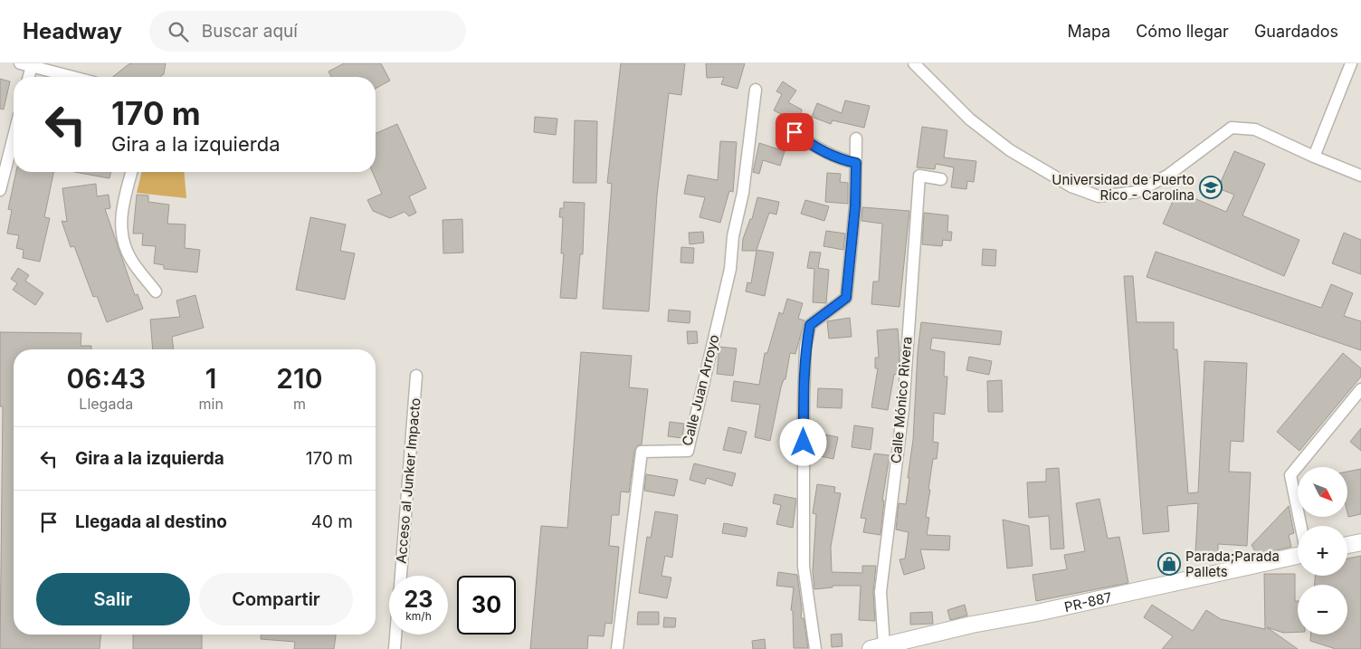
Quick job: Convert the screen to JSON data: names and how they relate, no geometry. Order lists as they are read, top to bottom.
{
  "streets": {
    "street": [
      "Calle Juan Arroyo",
      "Calle Mónico Rivera",
      "Acceso al Junker Impacto",
      "PR-887"
    ]
  },
  "crossings": [
    ["Calle Mónico Rivera", "PR-887"]
  ],
  "places": {
    "school or university": ["Universidad de Puerto Rico - Carolina"],
    "shop": ["Parada;Parada Pallets"]
  },
  "north": "bottom right",
  "page": {
    "header": "Headway",
    "search": "Buscar aquí",
    "nav": ["Mapa", "Cómo llegar", "Guardados"],
    "turn": ["170 m", "Gira a la izquierda"],
    "eta": [
      "06:43",
      "Llegada",
      "1",
      "min",
      "210",
      "m"
    ],
    "list": [
      {
        "name": "Gira a la izquierda",
        "value": "170 m"
      },
      {
        "name": "Llegada al destino",
        "value": "40 m"
      }
    ],
    "map_buttons": ["+", "−"],
    "buttons": ["Salir", "Compartir"],
    "speed": "23 km/h",
    "limit": "30"
  }
}
